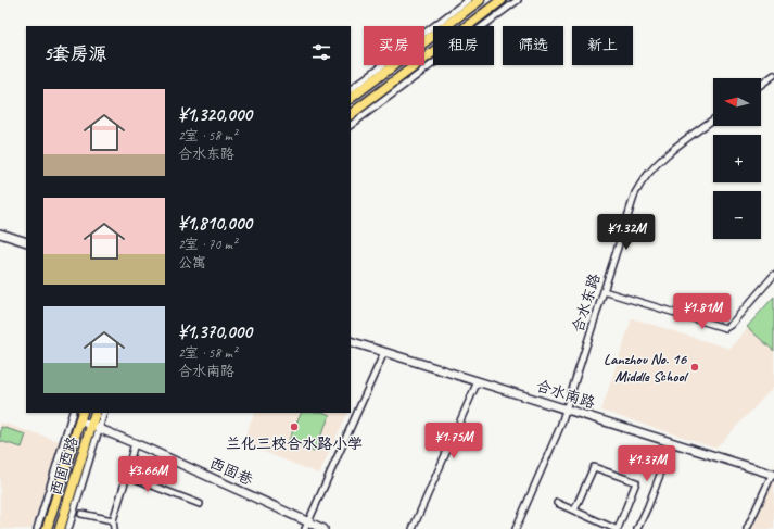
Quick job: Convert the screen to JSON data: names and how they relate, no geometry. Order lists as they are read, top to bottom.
{
  "streets": {
    "main road": ["合水南路", "西固西路", "西固巷"],
    "street": ["合水东路"]
  },
  "crossings": [
    ["合水东路", "合水南路"],
    ["西固西路", "西固巷"]
  ],
  "places": ["Lanzhou No. 16 Middle School", "兰化三校合水路小学"],
  "north": "left",
  "page": {
    "chip": [
      "买房",
      "租房",
      "筛选",
      "新上"
    ],
    "heading": "5套房源",
    "map_buttons": ["+", "−"],
    "list": [
      {
        "name": "¥1,320,000",
        "note": "2室 · 58 m² · 合水东路"
      },
      {
        "name": "¥1,810,000",
        "note": "2室 · 70 m² · 公寓"
      },
      {
        "name": "¥1,370,000",
        "note": "2室 · 58 m² · 合水南路"
      }
    ],
    "price": [
      "¥1.32M",
      "¥1.81M",
      "¥1.75M",
      "¥1.37M",
      "¥3.66M"
    ]
  }
}
